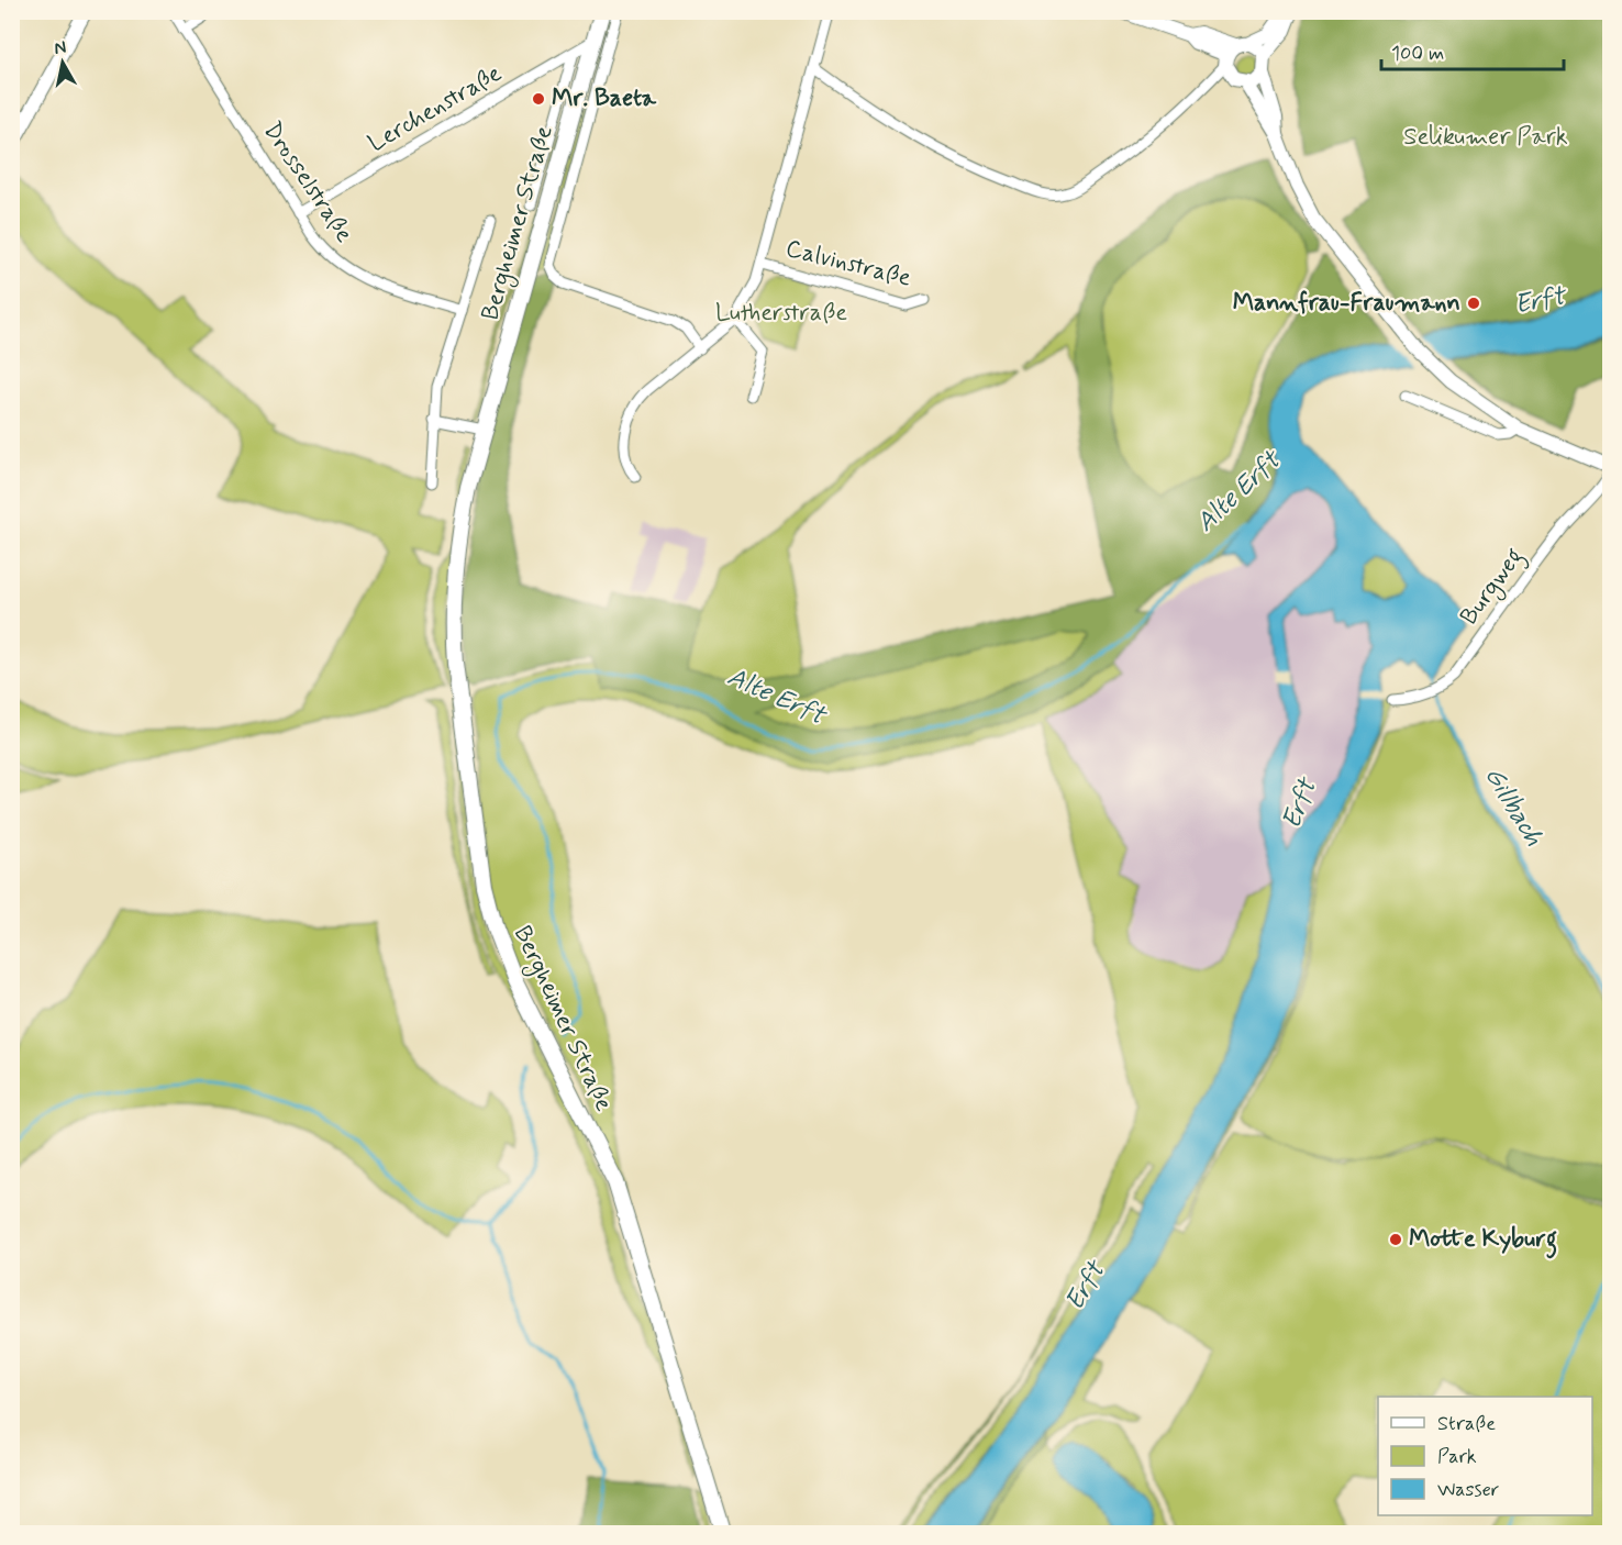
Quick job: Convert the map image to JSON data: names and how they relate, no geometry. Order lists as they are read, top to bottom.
{
  "streets": {
    "main road": ["Bergheimer Straße"],
    "street": [
      "Lerchenstraße",
      "Drosselstraße",
      "Calvinstraße",
      "Burgweg"
    ]
  },
  "crossings": [
    ["Lerchenstraße", "Drosselstraße"],
    ["Lerchenstraße", "Bergheimer Straße"],
    ["Drosselstraße", "Bergheimer Straße"]
  ],
  "water": ["Erft", "Alte Erft", "Gillbach"],
  "parks": ["Selikumer Park", "Lutherstraße"],
  "places": ["Mr. Baeta", "Mannfrau-Fraumann", "Motte Kyburg"],
  "legend": ["Straße", "Park", "Wasser"],
  "scale_bar": "100 m",
  "north": "top"
}
